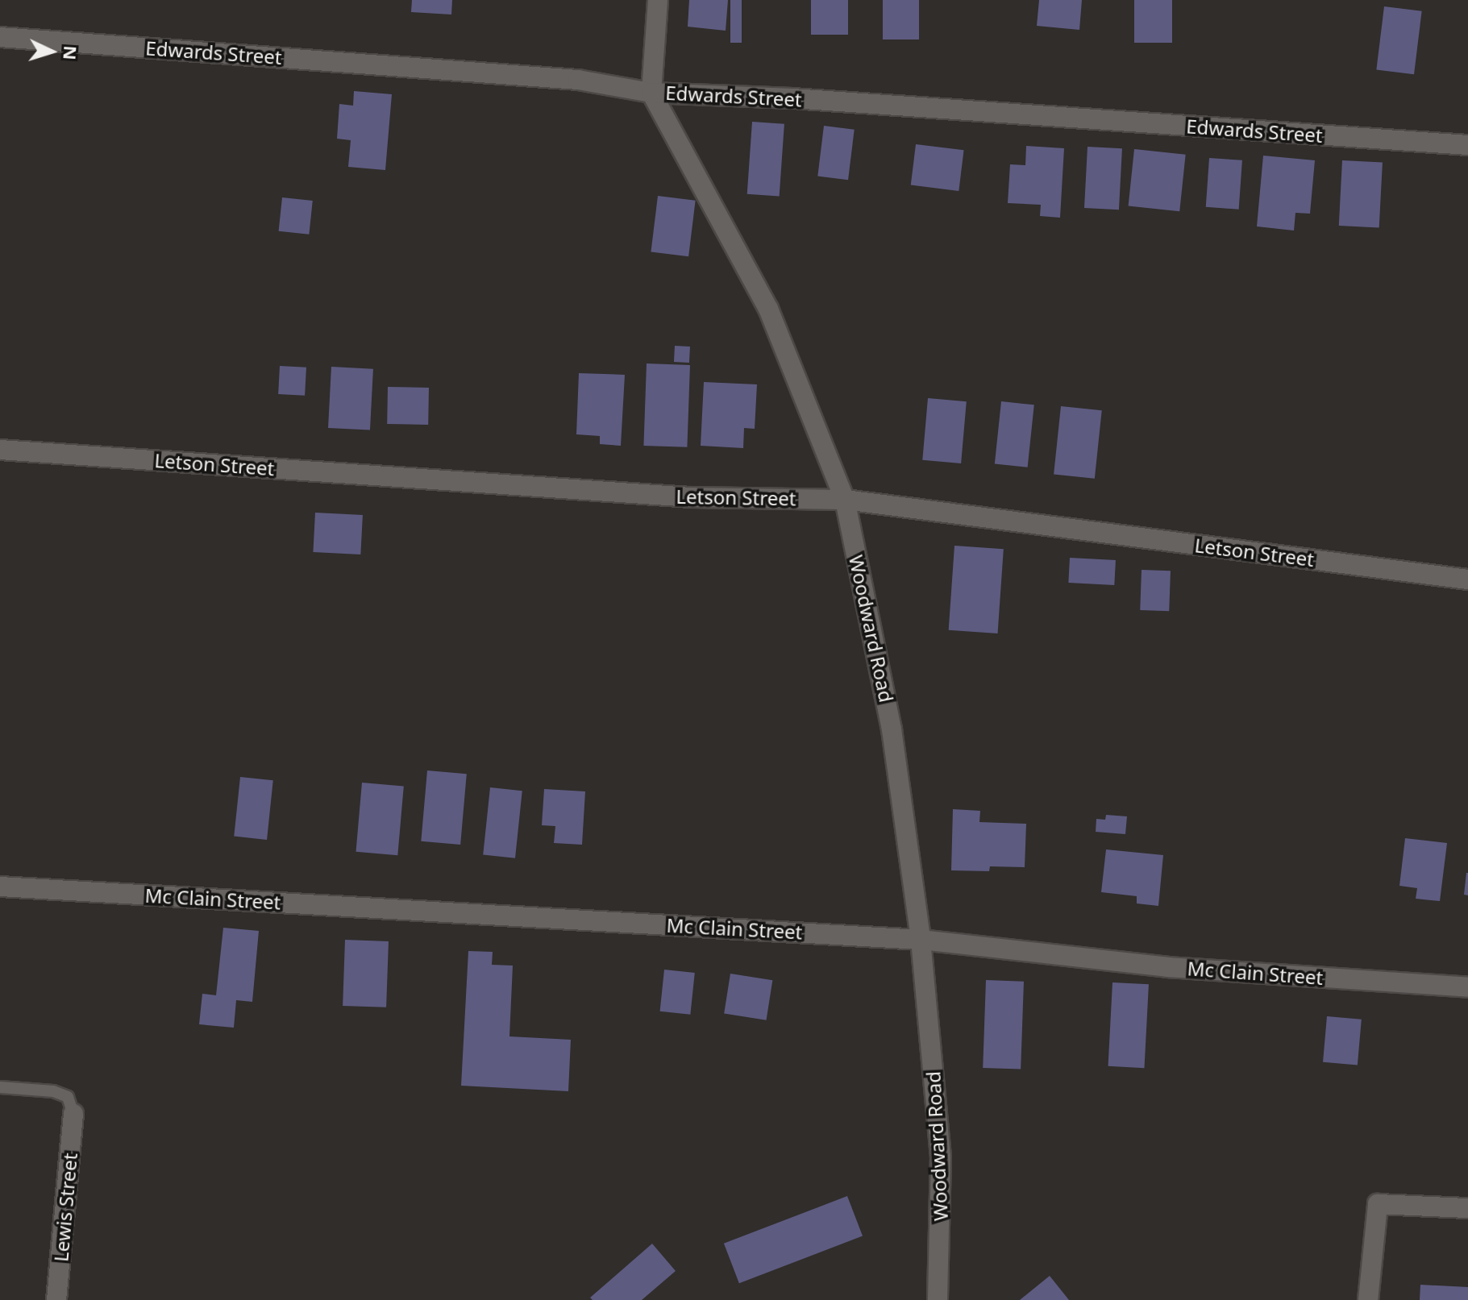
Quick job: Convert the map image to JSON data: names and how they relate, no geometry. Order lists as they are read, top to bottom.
{
  "streets": {
    "street": [
      "Edwards Street",
      "Letson Street",
      "Woodward Road",
      "Mc Clain Street",
      "Lewis Street"
    ]
  },
  "crossings": [
    ["Edwards Street", "Woodward Road"],
    ["Letson Street", "Woodward Road"],
    ["Woodward Road", "Mc Clain Street"]
  ],
  "north": "right"
}
